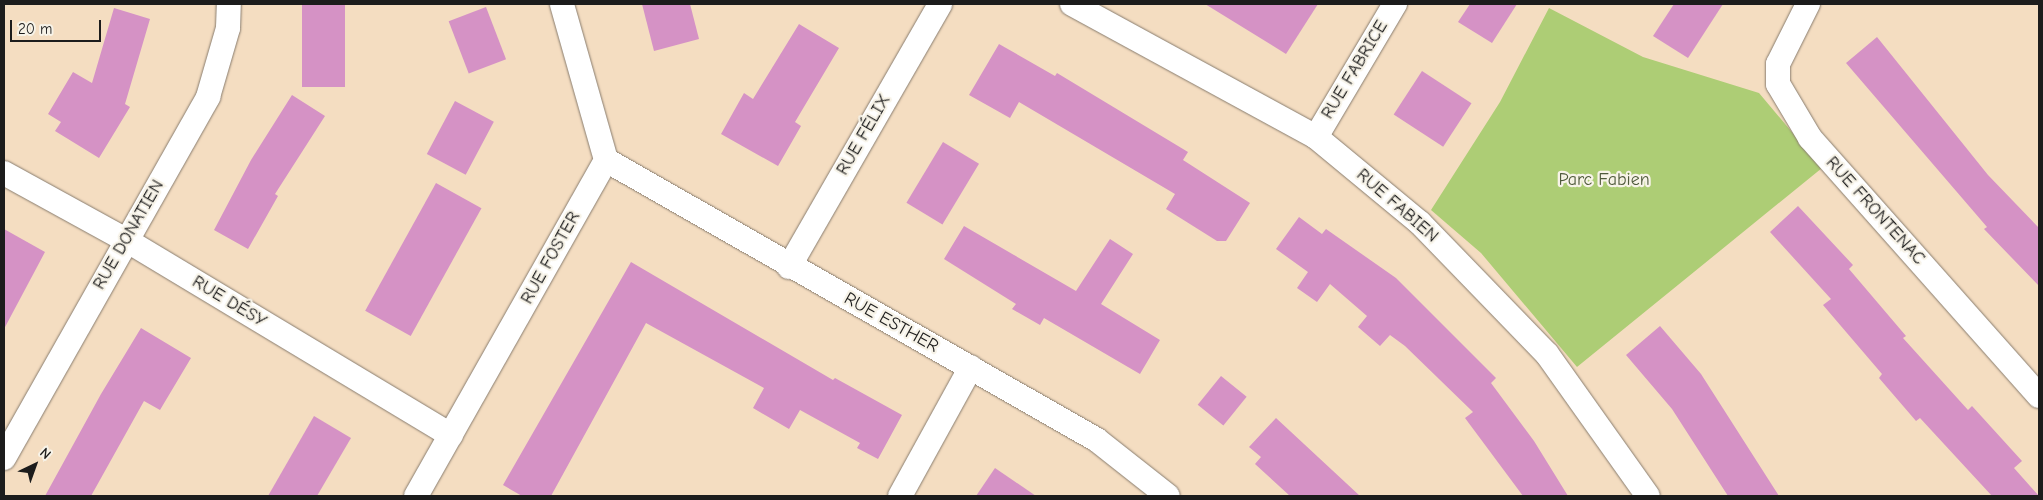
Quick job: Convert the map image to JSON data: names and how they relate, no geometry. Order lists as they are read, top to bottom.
{
  "streets": {
    "street": [
      "RUE FABRICE",
      "RUE FÉLIX",
      "RUE FABIEN",
      "RUE FRONTENAC",
      "RUE DONATIEN",
      "RUE FOSTER",
      "RUE DÉSY",
      "RUE ESTHER"
    ]
  },
  "crossings": [
    ["RUE FABRICE", "RUE FABIEN"],
    ["RUE FÉLIX", "RUE ESTHER"],
    ["RUE DONATIEN", "RUE DÉSY"],
    ["RUE FOSTER", "RUE DÉSY"],
    ["RUE FOSTER", "RUE ESTHER"]
  ],
  "parks": ["Parc Fabien"],
  "scale_bar": "20 m",
  "north": "top right"
}
